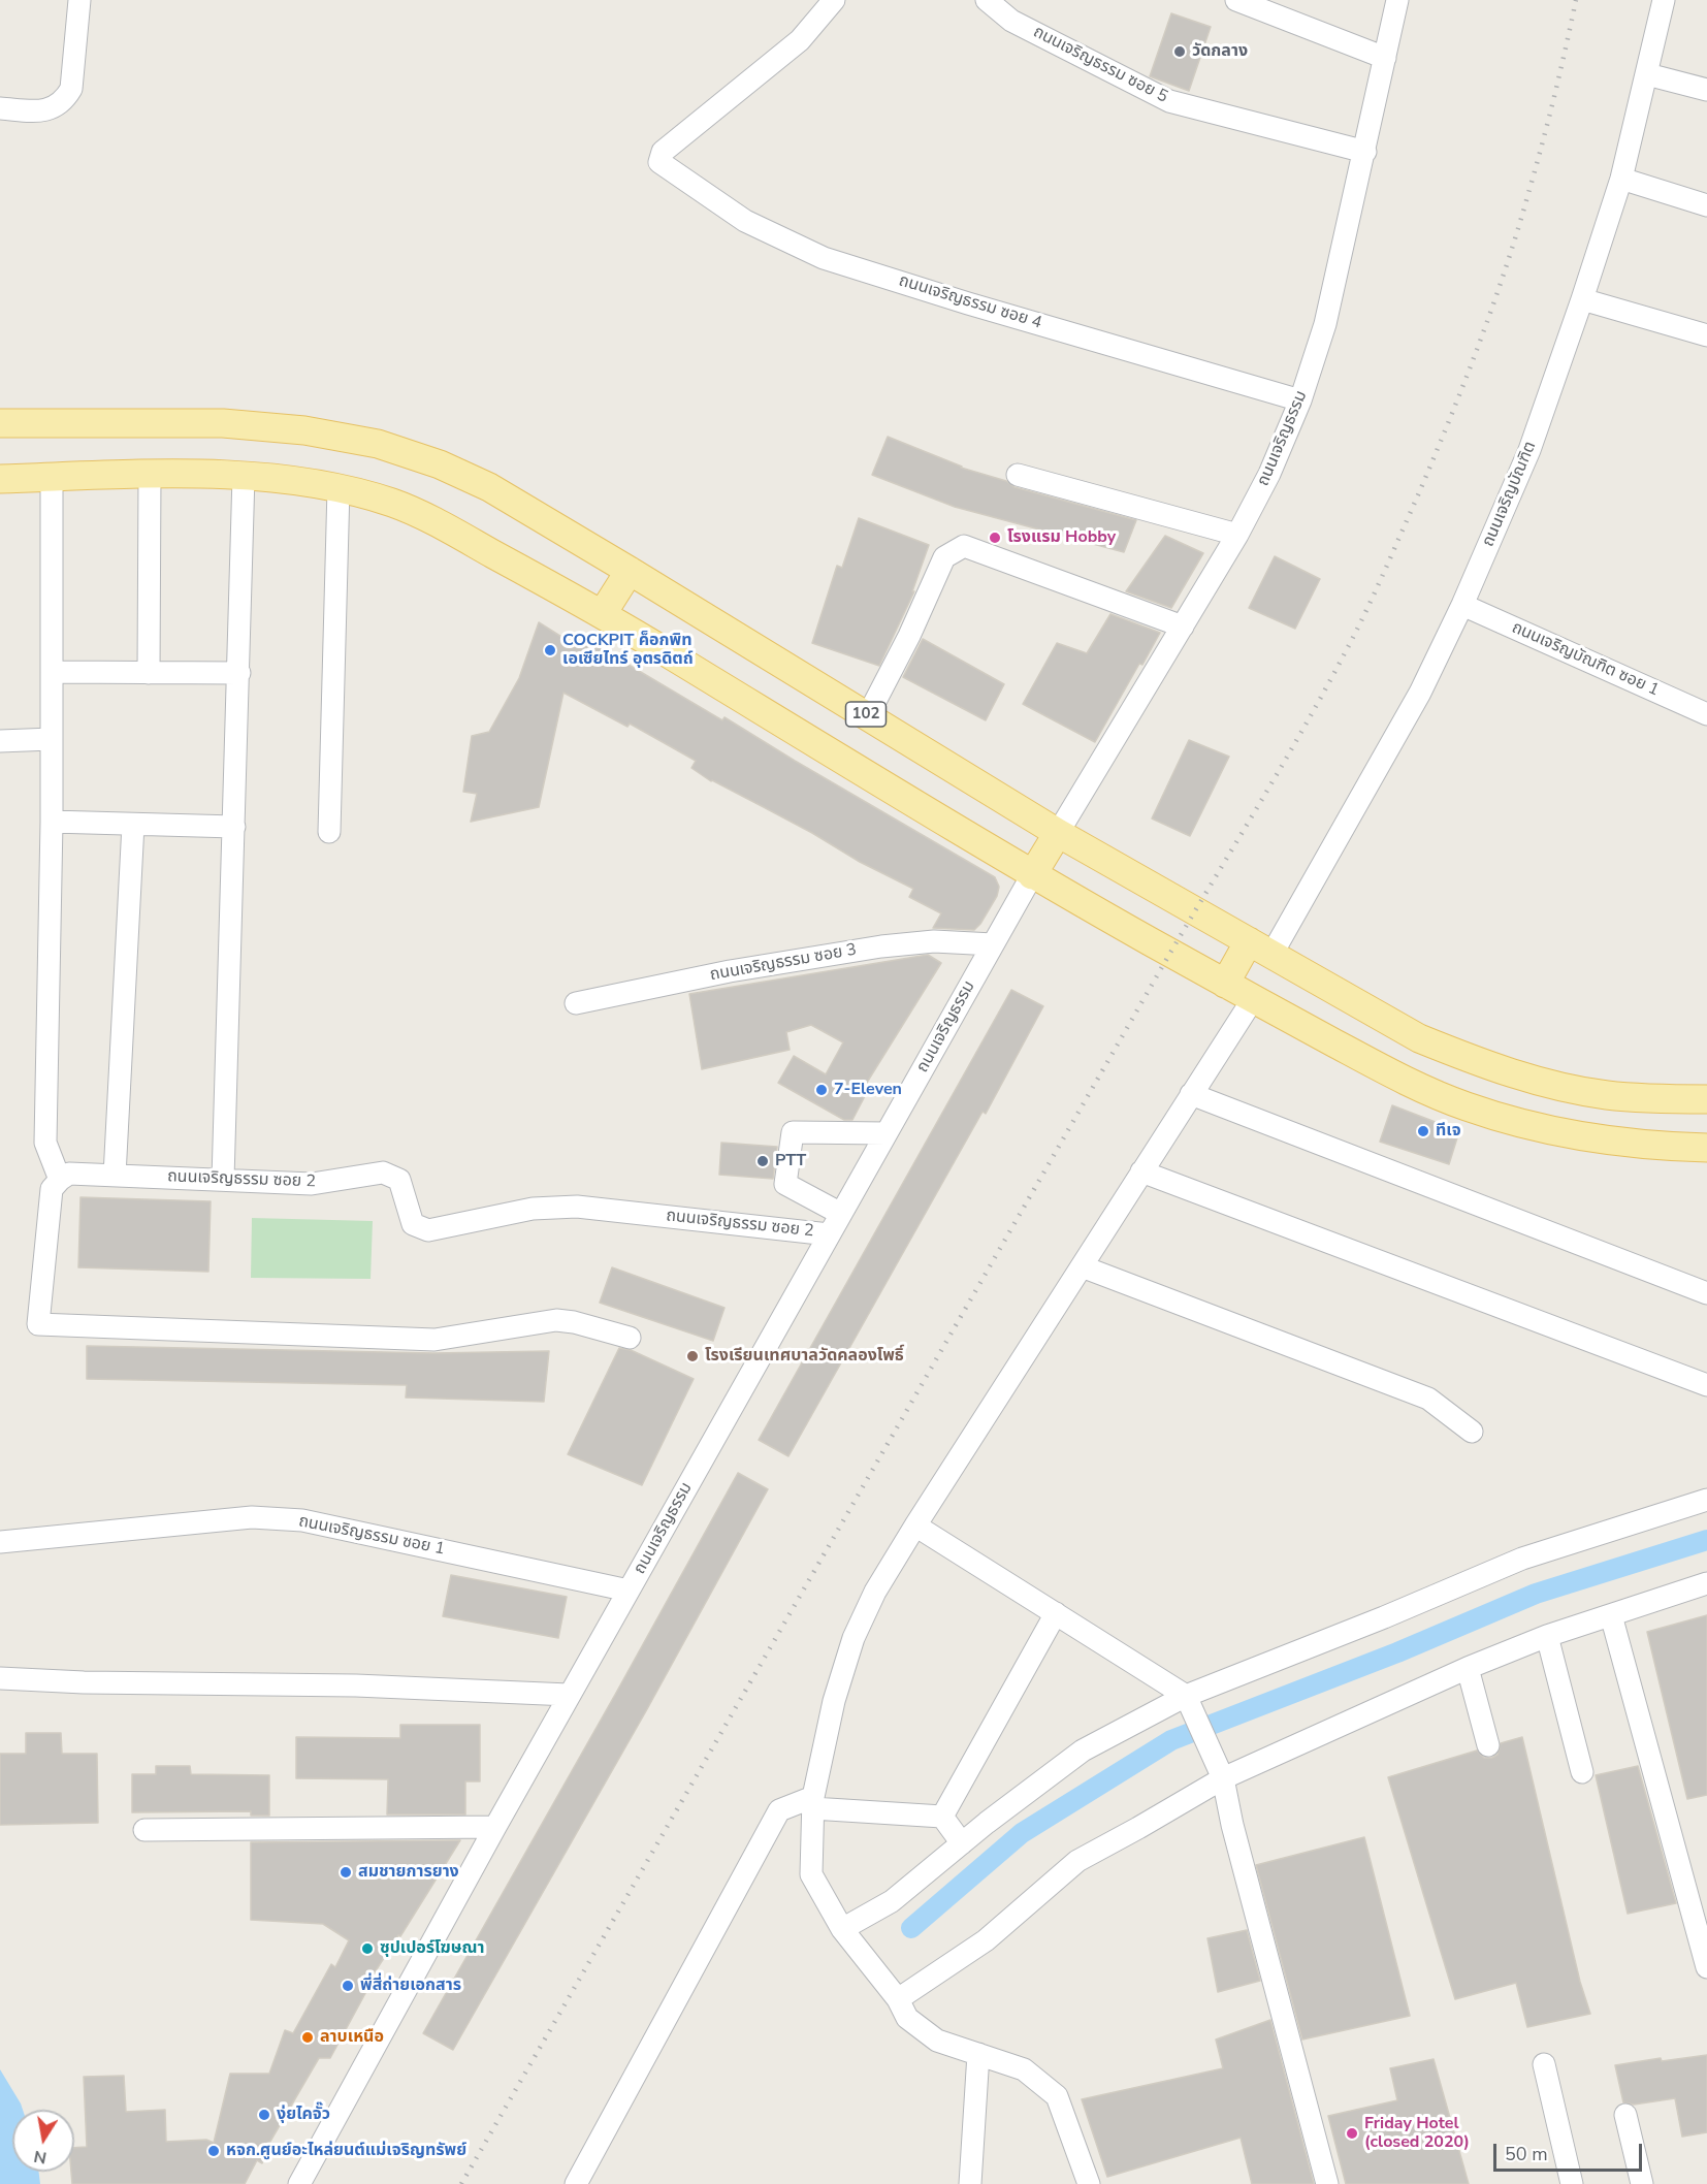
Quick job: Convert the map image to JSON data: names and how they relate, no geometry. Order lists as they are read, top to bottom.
{
  "streets": {
    "main road": ["102"],
    "street": [
      "ถนนเจริญธรรม ซอย 5",
      "ถนนเจริญธรรม ซอย 4",
      "ถนนเจริญธรรม",
      "ถนนเจริญบัณฑิต",
      "ถนนเจริญบัณฑิต ซอย 1",
      "ถนนเจริญธรรม ซอย 3",
      "ถนนเจริญธรรม ซอย 2",
      "ถนนเจริญธรรม ซอย 1"
    ]
  },
  "crossings": [
    ["ถนนเจริญธรรม ซอย 5", "ถนนเจริญธรรม"],
    ["ถนนเจริญธรรม ซอย 4", "ถนนเจริญธรรม"],
    ["ถนนเจริญธรรม", "102"],
    ["ถนนเจริญธรรม", "ถนนเจริญธรรม ซอย 3"],
    ["ถนนเจริญธรรม", "ถนนเจริญธรรม ซอย 2"],
    ["ถนนเจริญธรรม", "ถนนเจริญธรรม ซอย 1"],
    ["ถนนเจริญบัณฑิต", "ถนนเจริญบัณฑิต ซอย 1"],
    ["ถนนเจริญบัณฑิต", "102"]
  ],
  "places": [
    "วัดกลาง",
    "โรงแรม Hobby",
    "COCKPIT ค็อกพิท เอเซียไทร์ อุตรดิตถ์",
    "7-Eleven",
    "ทีเจ",
    "PTT",
    "โรงเรียนเทศบาลวัดคลองโพธิ์",
    "สมชายการยาง",
    "ซุปเปอร์โฆษณา",
    "พี่สี่ถ่ายเอกสาร",
    "ลาบเหนือ",
    "งุ่ยไคจั๊ว",
    "Friday Hotel (closed 2020)",
    "หจก.ศูนย์อะไหล่ยนต์แม่เจริญทรัพย์"
  ],
  "scale_bar": "50 m",
  "north": "bottom"
}
